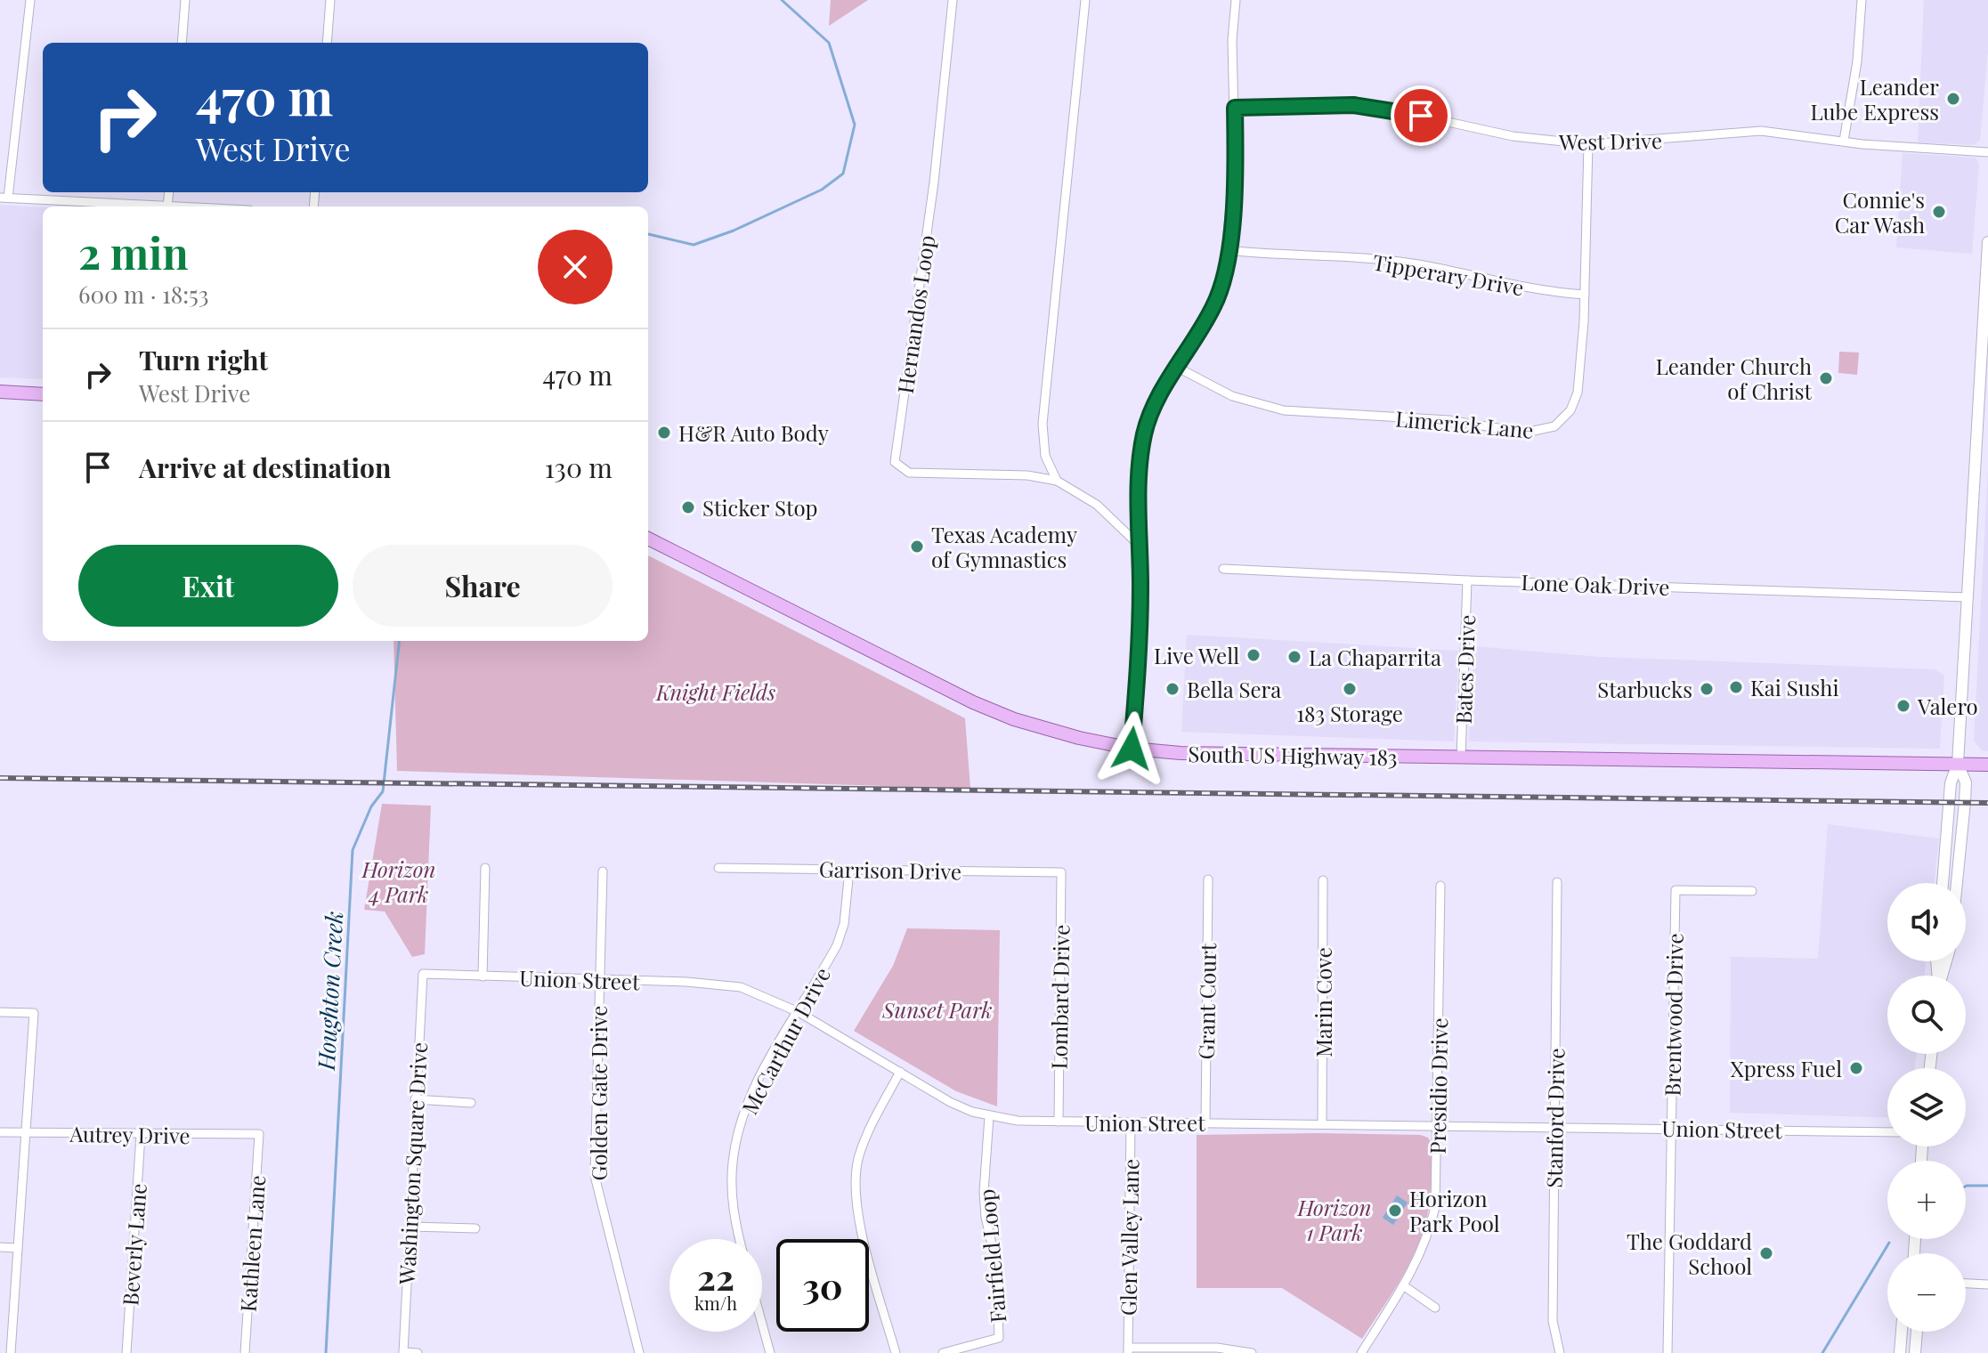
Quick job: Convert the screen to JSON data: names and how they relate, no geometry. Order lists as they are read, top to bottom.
{
  "streets": {
    "main road": ["South US Highway 183"],
    "street": [
      "West Drive",
      "Tipperary Drive",
      "Hernandos Loop",
      "Limerick Lane",
      "Lone Oak Drive",
      "Bates Drive",
      "Garrison Drive",
      "Union Street",
      "Lombard Drive",
      "Grant Court",
      "Marin Cove",
      "Brentwood Drive",
      "McCarthur Drive",
      "Presidio Drive",
      "Golden Gate Drive",
      "Stanford Drive",
      "Autrey Drive",
      "Washington Square Drive",
      "Glen Valley Lane",
      "Kathleen Lane",
      "Beverly Lane",
      "Fairfield Loop"
    ]
  },
  "crossings": [
    ["West Drive", "Limerick Lane"],
    ["Tipperary Drive", "Limerick Lane"],
    ["Lone Oak Drive", "Bates Drive"],
    ["Bates Drive", "South US Highway 183"],
    ["Garrison Drive", "Lombard Drive"],
    ["Garrison Drive", "McCarthur Drive"],
    ["Union Street", "Lombard Drive"],
    ["Union Street", "Grant Court"],
    ["Union Street", "Marin Cove"],
    ["Union Street", "Brentwood Drive"],
    ["Union Street", "McCarthur Drive"],
    ["Union Street", "Presidio Drive"],
    ["Union Street", "Golden Gate Drive"],
    ["Union Street", "Stanford Drive"],
    ["Union Street", "Washington Square Drive"],
    ["Union Street", "Glen Valley Lane"],
    ["Union Street", "Fairfield Loop"],
    ["Autrey Drive", "Kathleen Lane"],
    ["Autrey Drive", "Beverly Lane"]
  ],
  "water": ["Houghton Creek"],
  "parks": [
    "Knight Fields",
    "Horizon 4 Park",
    "Sunset Park",
    "Horizon 1 Park"
  ],
  "places": [
    "Leander Lube Express",
    "Connie's Car Wash",
    "Leander Church of Christ",
    "H&R Auto Body",
    "Sticker Stop",
    "Texas Academy of Gymnastics",
    "Live Well",
    "La Chaparrita",
    "Kai Sushi",
    "Bella Sera",
    "183 Storage",
    "Starbucks",
    "Valero",
    "Xpress Fuel",
    "Horizon Park Pool",
    "The Goddard School"
  ],
  "page": {
    "turn": ["470 m", "West Drive"],
    "heading": ["2 min", "600 m · 18:53"],
    "list": [
      {
        "name": "Turn right",
        "note": "West Drive",
        "value": "470 m"
      },
      {
        "name": "Arrive at destination",
        "value": "130 m"
      }
    ],
    "buttons": ["Exit", "Share"],
    "map_buttons": ["+", "−"],
    "speed": "22 km/h",
    "limit": "30"
  }
}
